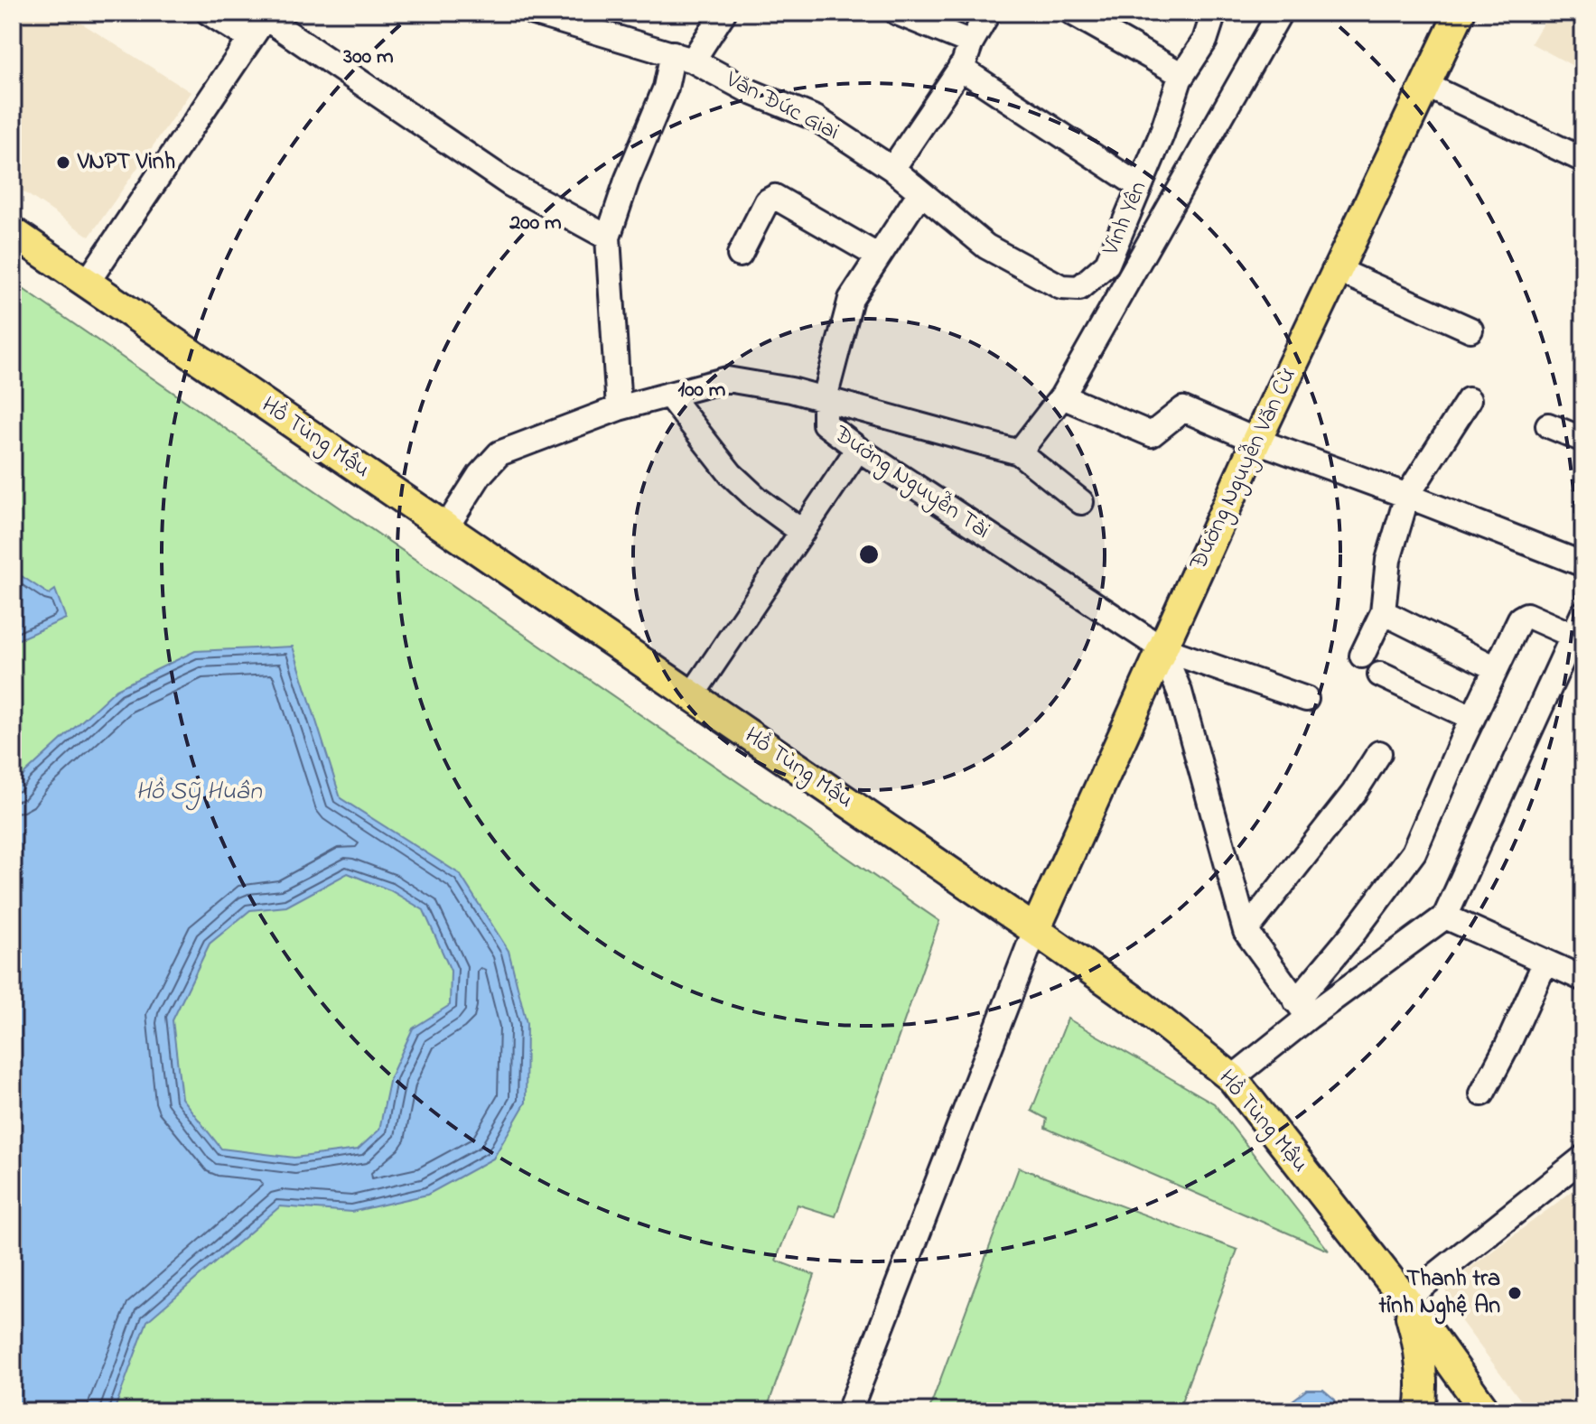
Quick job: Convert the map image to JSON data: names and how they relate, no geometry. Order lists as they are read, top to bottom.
{
  "streets": {
    "main road": ["Hồ Tùng Mậu", "Đường Nguyễn Văn Cừ"],
    "street": ["Văn Đức Giai", "Vĩnh Yên", "Đường Nguyễn Tài"]
  },
  "crossings": [
    ["Văn Đức Giai", "Vĩnh Yên"],
    ["Hồ Tùng Mậu", "Đường Nguyễn Văn Cừ"],
    ["Hồ Tùng Mậu", "Đường Nguyễn Tài"],
    ["Đường Nguyễn Văn Cừ", "Đường Nguyễn Tài"]
  ],
  "water": ["Hồ Sỹ Huân"],
  "places": ["VNPT Vinh", "Thanh tra tỉnh Nghệ An"],
  "rings": ["300 m", "200 m", "100 m"]
}
